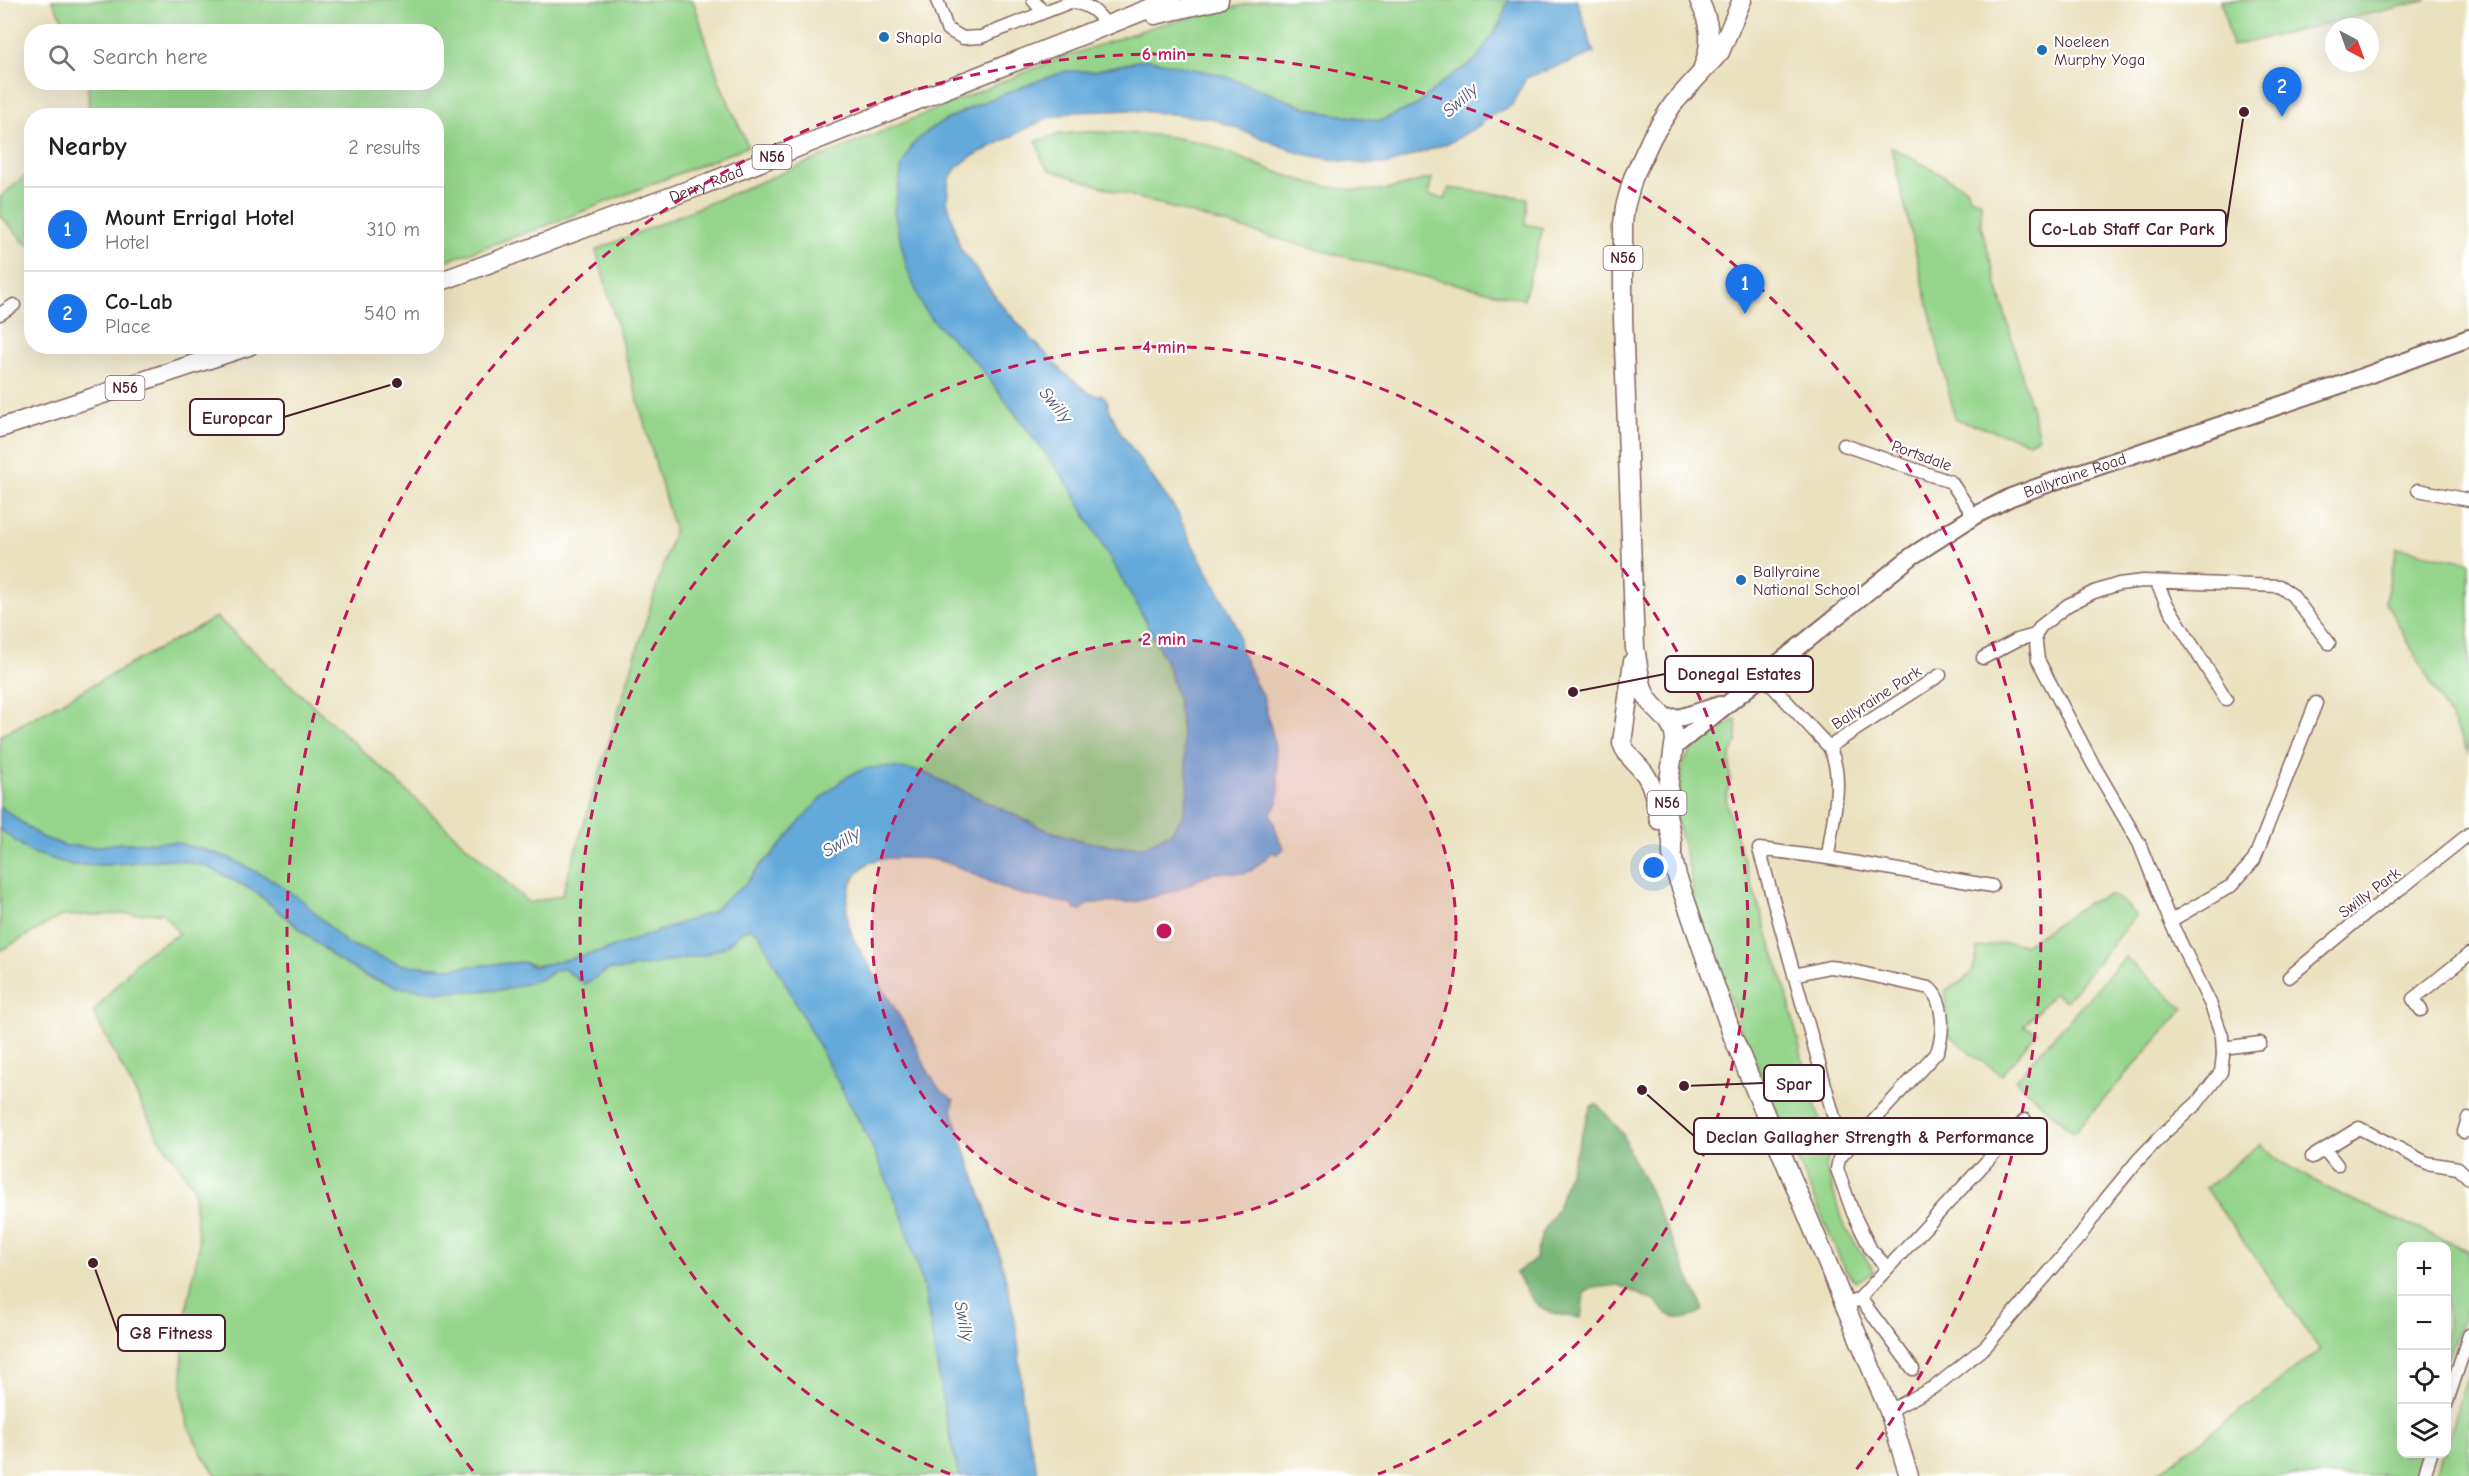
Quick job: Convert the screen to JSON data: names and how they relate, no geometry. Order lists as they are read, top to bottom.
{
  "streets": {
    "main road": ["N56", "Derry Road", "Ballyraine Road"],
    "street": ["Portsdale", "Ballyraine Park", "Swilly Park"]
  },
  "crossings": [
    ["N56", "Ballyraine Road"],
    ["Portsdale", "Ballyraine Road"],
    ["Ballyraine Road", "Ballyraine Park"]
  ],
  "water": ["Swilly"],
  "places": [
    "Shapla",
    "Noeleen Murphy Yoga",
    "Co-Lab Staff Car Park",
    "Europcar",
    "Ballyraine National School",
    "Donegal Estates",
    "Spar",
    "Declan Gallagher Strength & Performance",
    "G8 Fitness"
  ],
  "north": "bottom right",
  "page": {
    "search": "Search here",
    "pins": ["2", "1"],
    "heading": ["Nearby", "2 results"],
    "list": [
      {
        "mark": "1",
        "name": "Mount Errigal Hotel",
        "note": "Hotel",
        "value": "310 m"
      },
      {
        "mark": "2",
        "name": "Co-Lab",
        "note": "Place",
        "value": "540 m"
      }
    ],
    "map_buttons": ["+", "−"]
  },
  "rings": ["6 min", "4 min", "2 min"]
}
